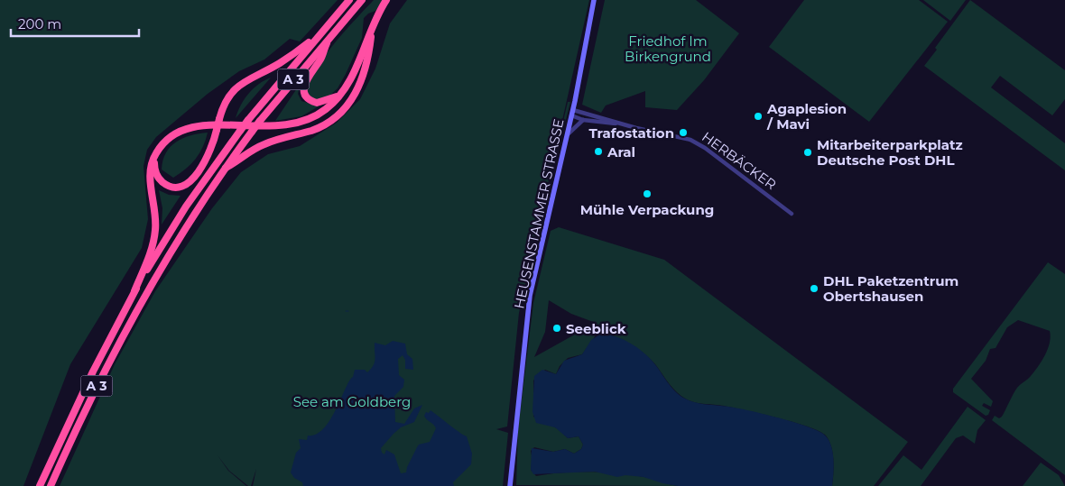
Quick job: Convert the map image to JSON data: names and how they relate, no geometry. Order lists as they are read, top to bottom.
{
  "streets": {
    "highway": ["A 3"],
    "main road": ["HEUSENSTAMMER STRASSE"],
    "street": ["HERBÄCKER"]
  },
  "parks": ["Friedhof Im Birkengrund", "See am Goldberg"],
  "places": [
    "Agaplesion / Mavi",
    "Trafostation",
    "Aral",
    "Mitarbeiterparkplatz Deutsche Post DHL",
    "Mühle Verpackung",
    "DHL Paketzentrum Obertshausen",
    "Seeblick"
  ],
  "scale_bar": "200 m"
}
